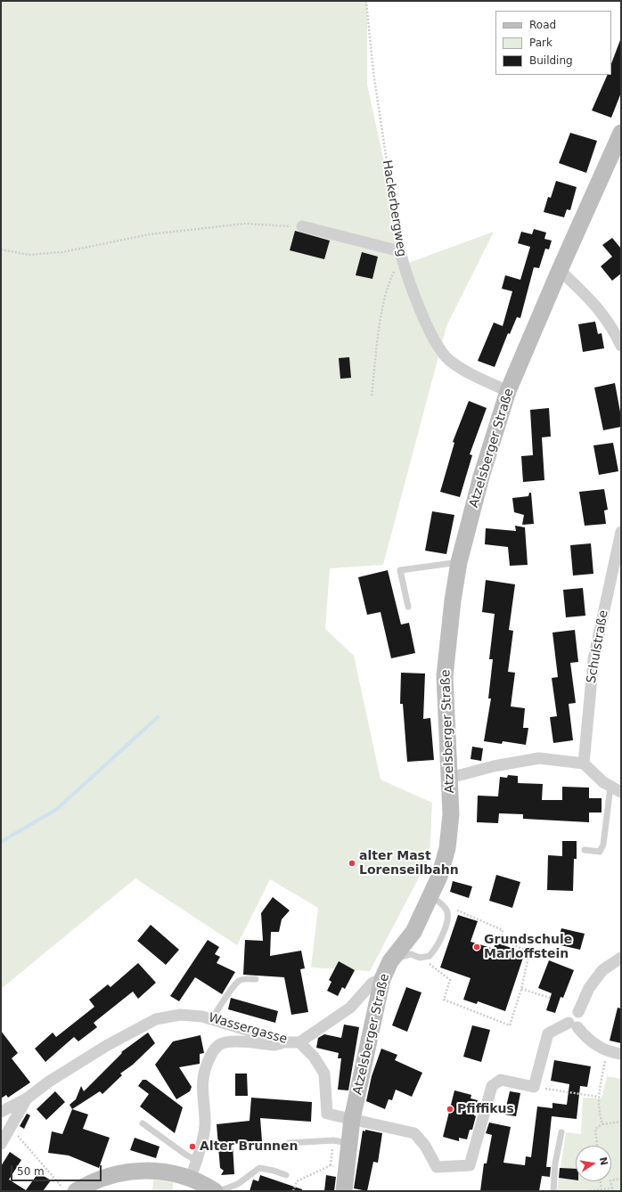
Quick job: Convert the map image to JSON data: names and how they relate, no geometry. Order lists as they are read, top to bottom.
{
  "streets": {
    "street": [
      "Hackerbergweg",
      "Atzelsberger Straße",
      "Schulstraße",
      "Wassergasse"
    ]
  },
  "crossings": [
    ["Hackerbergweg", "Atzelsberger Straße"],
    ["Atzelsberger Straße", "Wassergasse"]
  ],
  "places": [
    "alter Mast Lorenseilbahn",
    "Grundschule Marloffstein",
    "Pfiffikus",
    "Alter Brunnen"
  ],
  "legend": ["Road", "Park", "Building"],
  "scale_bar": "50 m",
  "north": "right"
}
